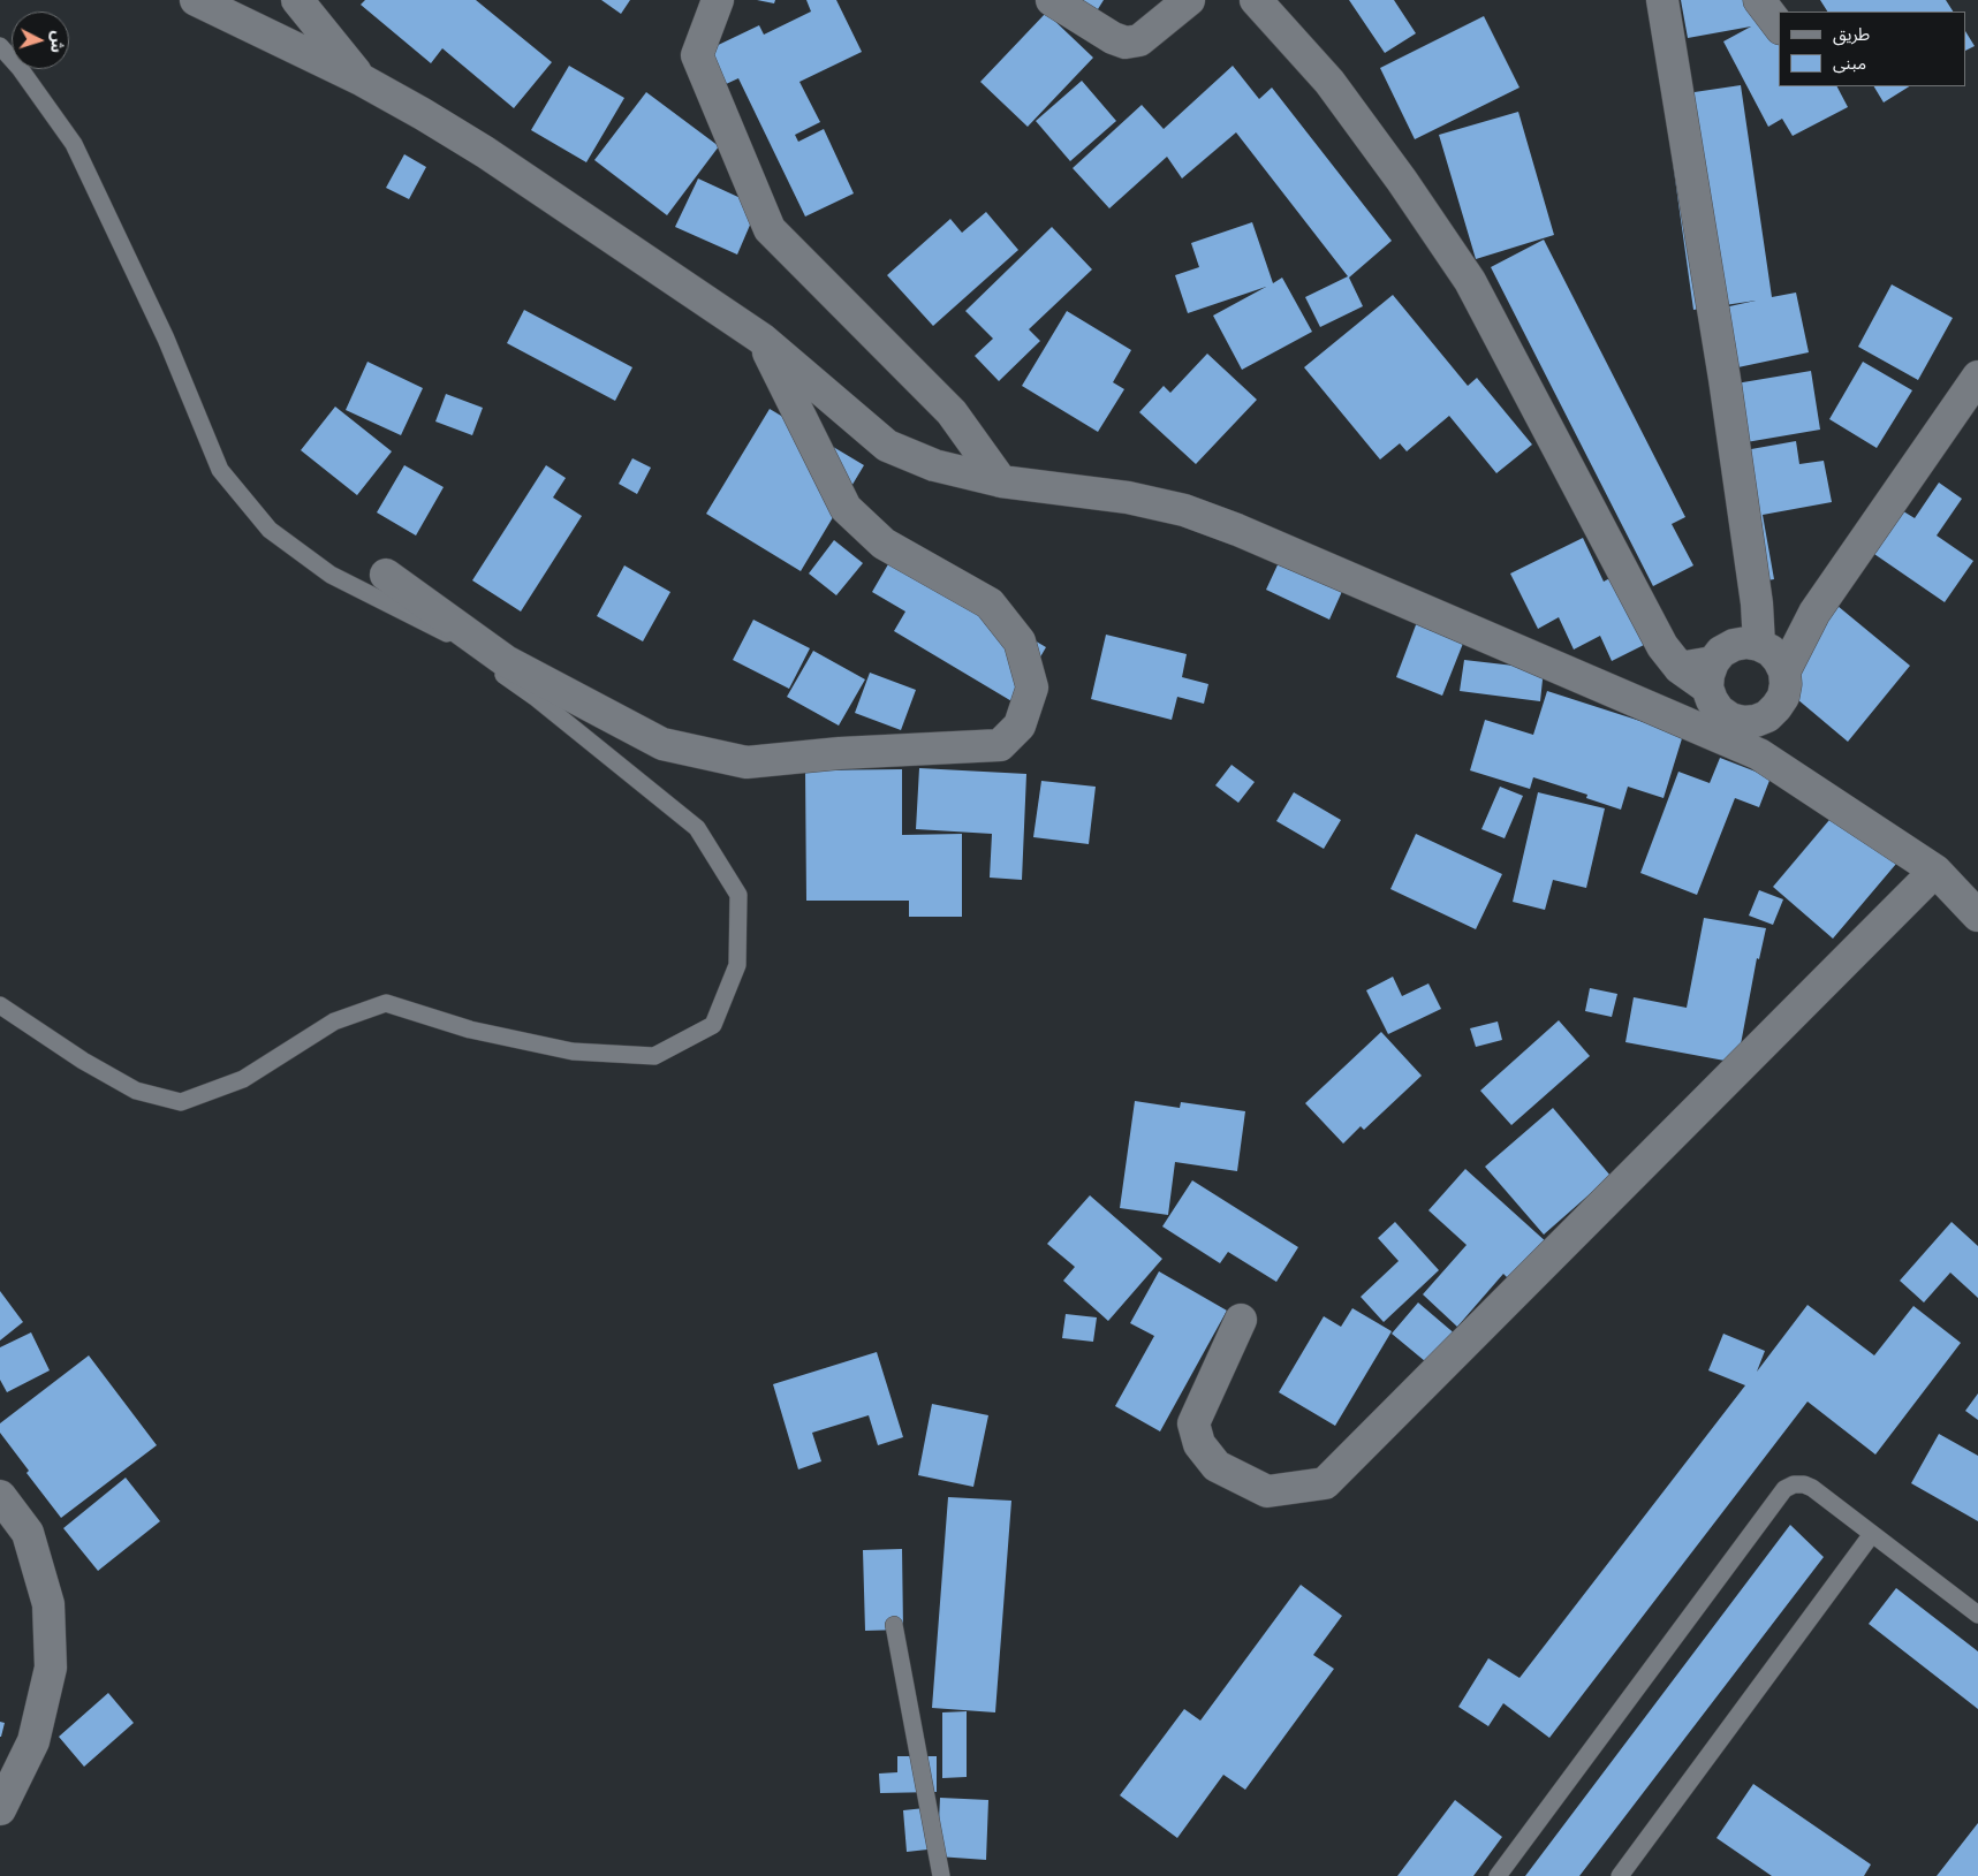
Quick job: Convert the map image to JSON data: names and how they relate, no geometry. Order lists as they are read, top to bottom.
{
  "legend": ["طريق", "مبنى"],
  "north": "right"
}
